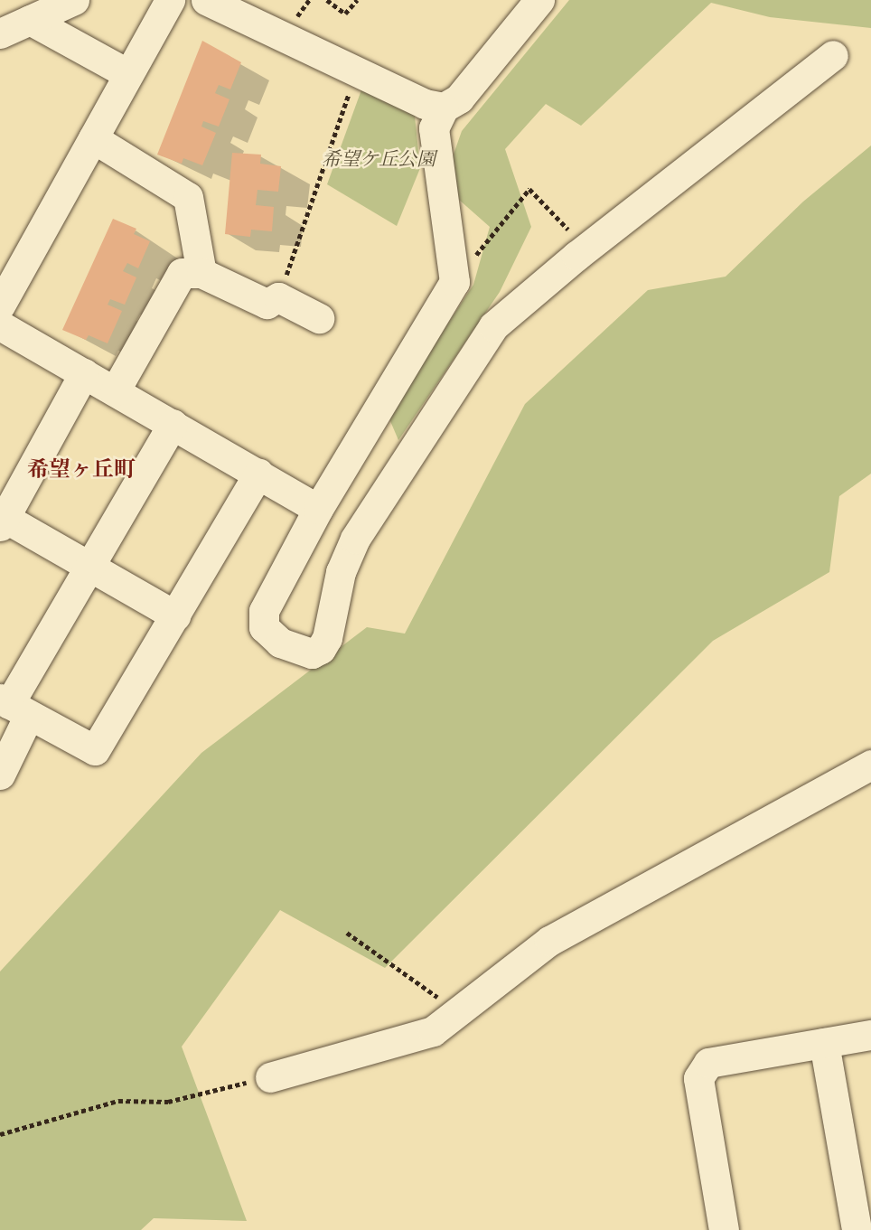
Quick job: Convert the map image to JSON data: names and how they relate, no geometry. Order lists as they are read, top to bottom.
{
  "districts": ["希望ヶ丘町"],
  "parks": ["希望ケ丘公園"]
}
